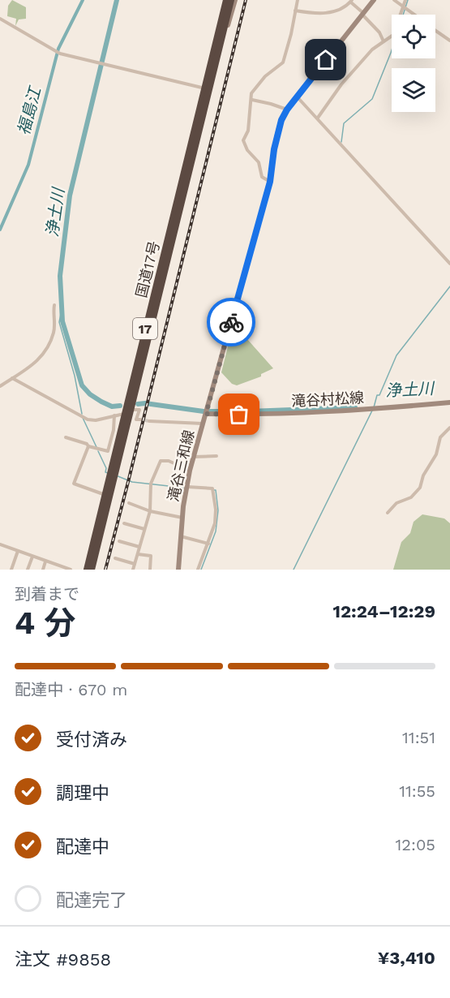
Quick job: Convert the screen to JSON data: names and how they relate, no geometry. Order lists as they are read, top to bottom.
{
  "streets": {
    "highway": ["国道17号", "17"],
    "main road": ["滝谷村松線", "滝谷三和線"]
  },
  "crossings": [
    ["国道17号", "17"],
    ["滝谷村松線", "滝谷三和線"]
  ],
  "water": ["福島江", "浄土川"],
  "page": {
    "heading": ["4 分", "到着まで", "12:24–12:29"],
    "panel": ["注文 #9858", "¥3,410"],
    "bar": "配達中 · 670 m",
    "list": [
      ["受付済み", "11:51"],
      ["調理中", "11:55"],
      ["配達中", "12:05"],
      "配達完了"
    ]
  }
}
